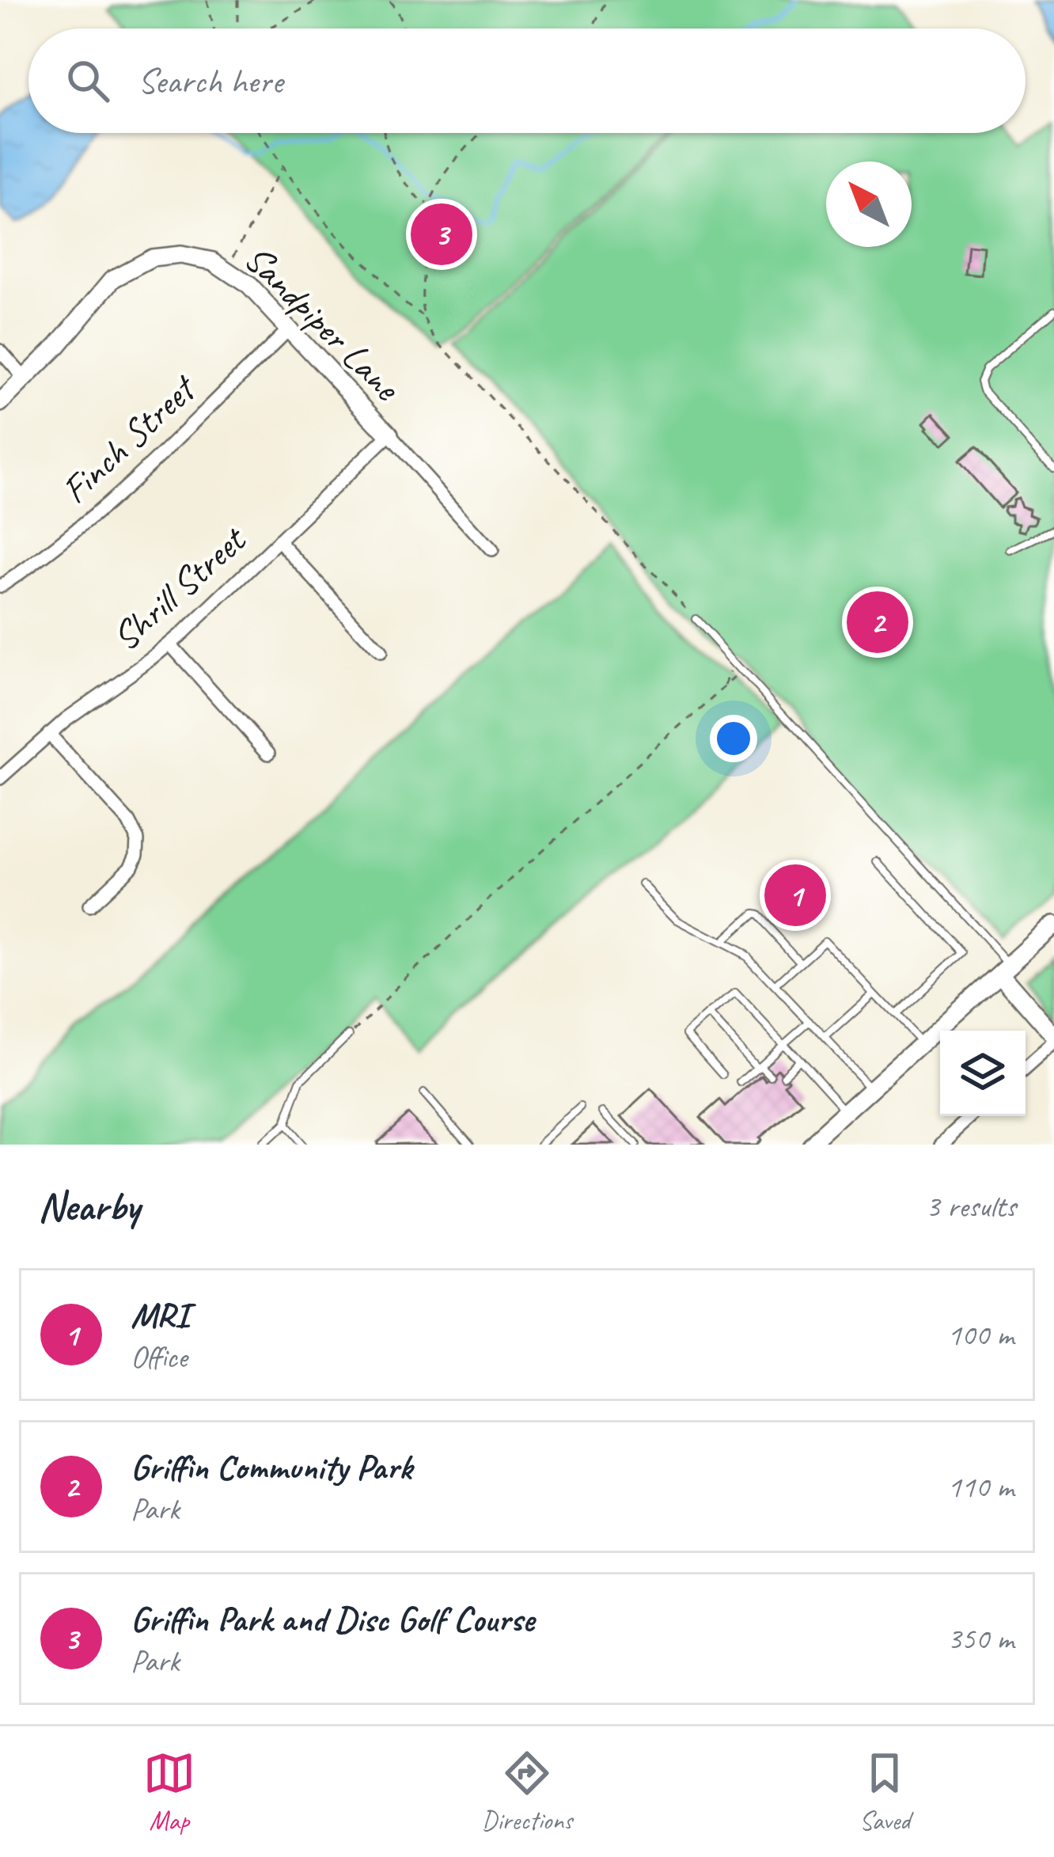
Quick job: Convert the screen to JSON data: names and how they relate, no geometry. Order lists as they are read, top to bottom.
{
  "streets": {
    "street": ["Sandpiper Lane", "Finch Street", "Shrill Street"]
  },
  "crossings": [
    ["Sandpiper Lane", "Finch Street"],
    ["Sandpiper Lane", "Shrill Street"]
  ],
  "north": "top left",
  "page": {
    "search": "Search here",
    "pins": ["3", "2", "1"],
    "heading": ["Nearby", "3 results"],
    "list": [
      {
        "mark": "1",
        "name": "MRI",
        "note": "Office",
        "value": "100 m"
      },
      {
        "mark": "2",
        "name": "Griffin Community Park",
        "note": "Park",
        "value": "110 m"
      },
      {
        "mark": "3",
        "name": "Griffin Park and Disc Golf Course",
        "note": "Park",
        "value": "350 m"
      }
    ],
    "nav": ["Map", "Directions", "Saved"]
  }
}
